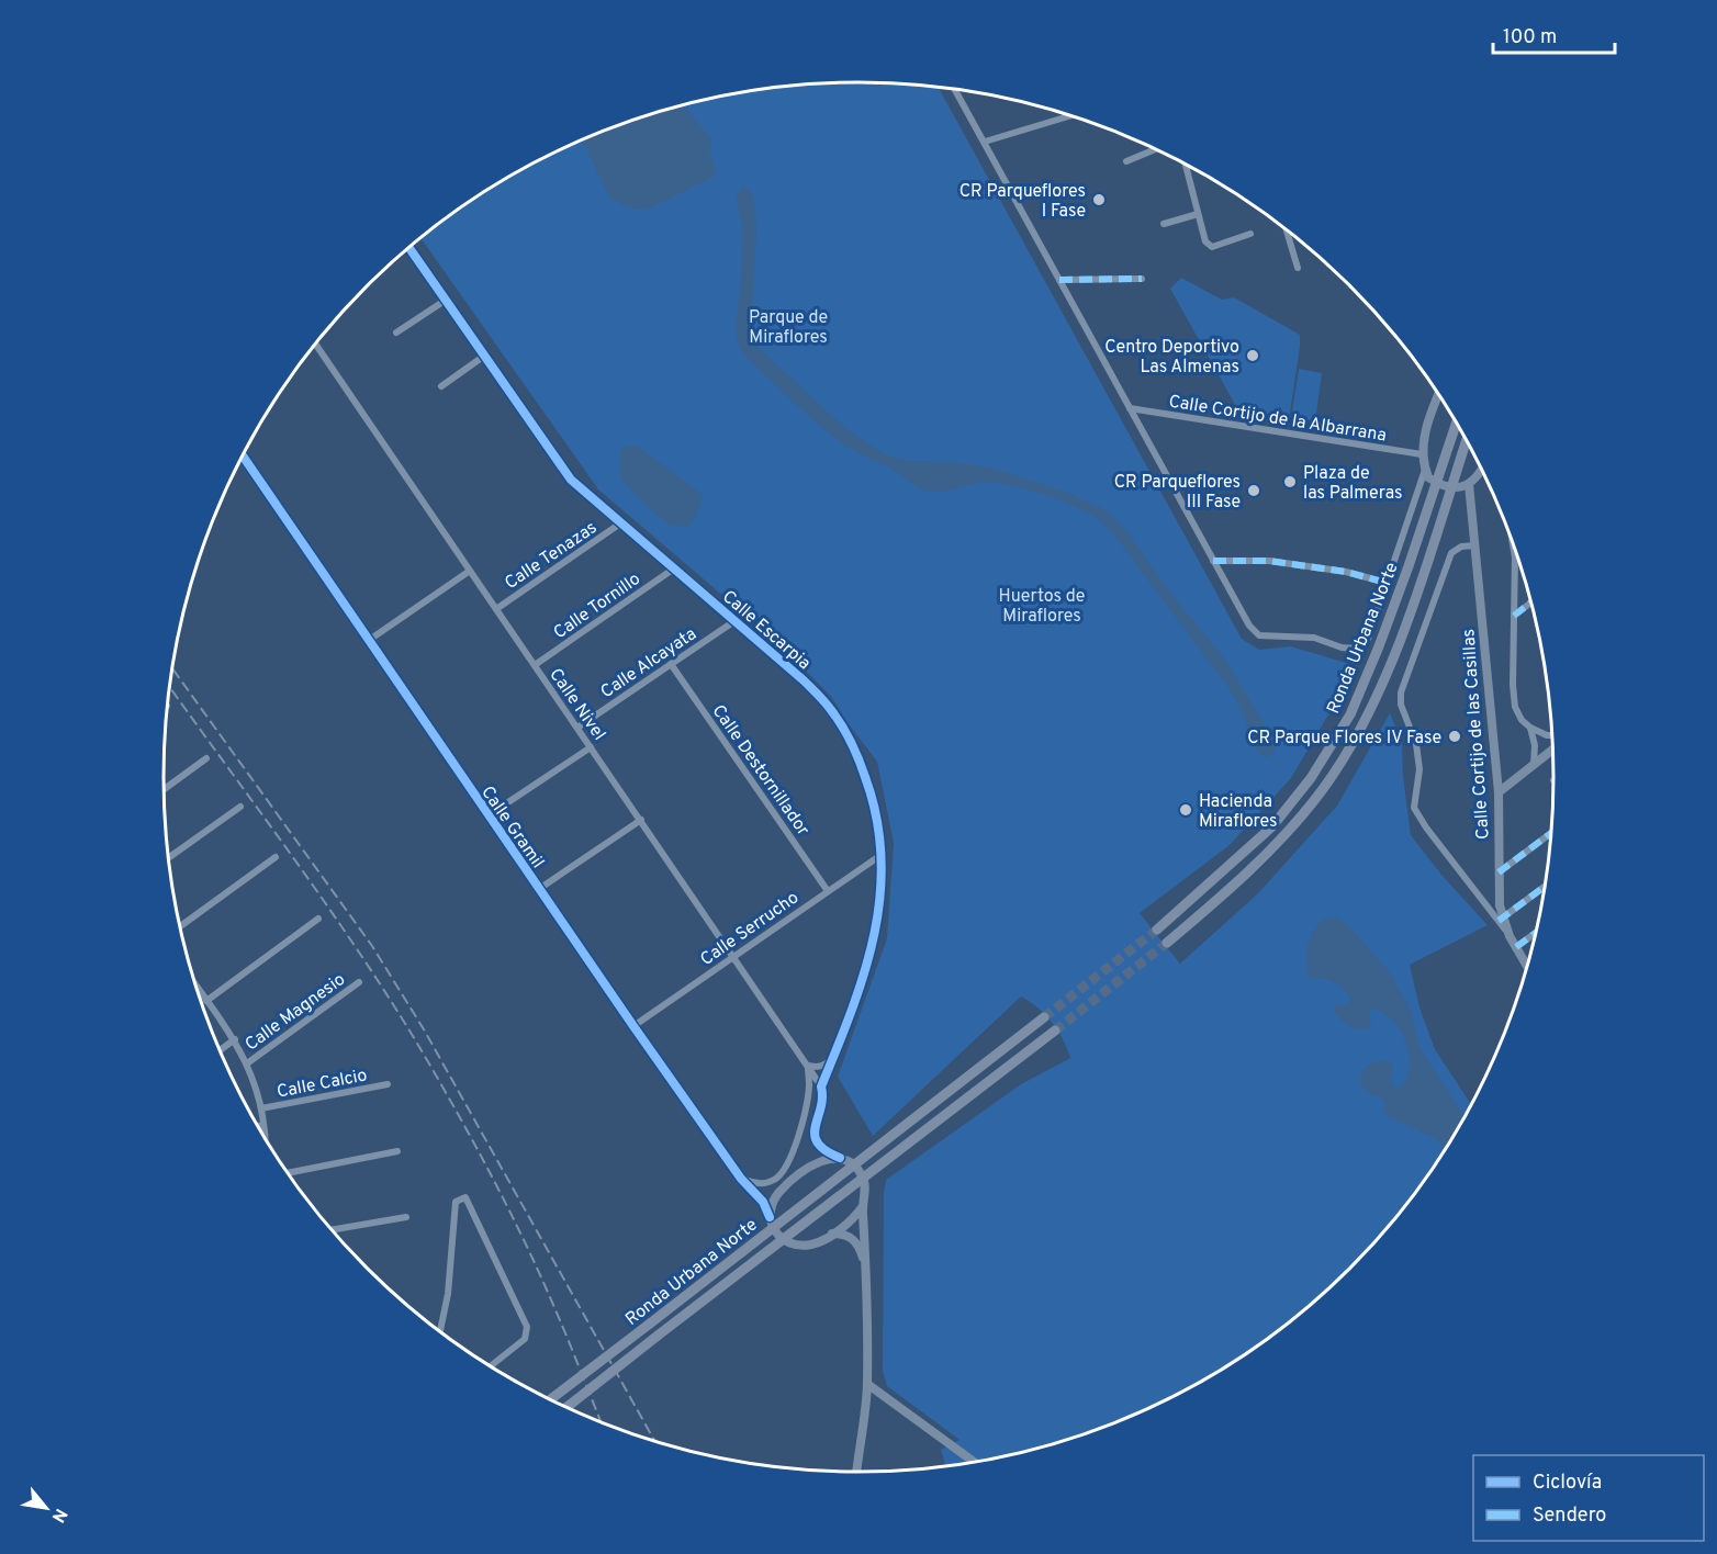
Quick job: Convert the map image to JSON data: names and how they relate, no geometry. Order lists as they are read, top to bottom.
{
  "streets": {
    "main road": ["Ronda Urbana Norte"],
    "street": [
      "Calle Cortijo de la Albarrana",
      "Calle Tenazas",
      "Calle Tornillo",
      "Calle Escarpia",
      "Calle Alcayata",
      "Calle Nivel",
      "Calle Cortijo de las Casillas",
      "Calle Destornillador",
      "Calle Gramil",
      "Calle Serrucho",
      "Calle Magnesio",
      "Calle Calcio"
    ]
  },
  "crossings": [
    ["Calle Tenazas", "Calle Escarpia"],
    ["Calle Tenazas", "Calle Nivel"],
    ["Calle Tornillo", "Calle Escarpia"],
    ["Calle Tornillo", "Calle Nivel"],
    ["Calle Escarpia", "Calle Alcayata"],
    ["Calle Escarpia", "Calle Nivel"],
    ["Calle Escarpia", "Calle Serrucho"],
    ["Calle Alcayata", "Calle Nivel"],
    ["Calle Alcayata", "Calle Destornillador"],
    ["Calle Nivel", "Calle Serrucho"],
    ["Calle Destornillador", "Calle Serrucho"],
    ["Calle Gramil", "Calle Serrucho"]
  ],
  "parks": ["Parque de Miraflores", "Huertos de Miraflores"],
  "places": [
    "CR Parqueflores I Fase",
    "Centro Deportivo Las Almenas",
    "Plaza de las Palmeras",
    "CR Parqueflores III Fase",
    "CR Parque Flores IV Fase",
    "Hacienda Miraflores"
  ],
  "legend": ["Ciclovía", "Sendero"],
  "scale_bar": "100 m",
  "north": "bottom right"
}
